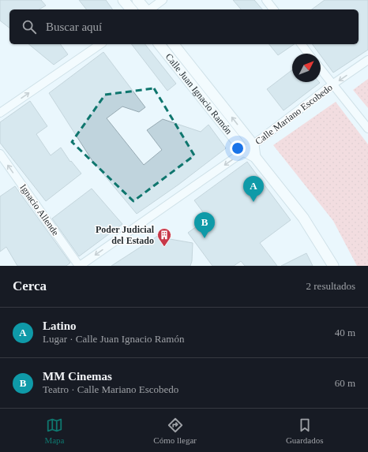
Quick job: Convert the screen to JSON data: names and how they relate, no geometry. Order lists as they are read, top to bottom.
{
  "streets": {
    "street": ["Calle Juan Ignacio Ramón", "Calle Mariano Escobedo", "Ignacio Allende"]
  },
  "crossings": [
    ["Calle Juan Ignacio Ramón", "Calle Mariano Escobedo"],
    ["Calle Mariano Escobedo", "Ignacio Allende"]
  ],
  "one_way": ["Calle Mariano Escobedo", "Ignacio Allende"],
  "places": {
    "building": ["Poder Judicial del Estado"]
  },
  "north": "top right",
  "page": {
    "search": "Buscar aquí",
    "pins": ["A", "B"],
    "heading": ["Cerca", "2 resultados"],
    "list": [
      {
        "mark": "A",
        "name": "Latino",
        "note": "Lugar · Calle Juan Ignacio Ramón",
        "value": "40 m"
      },
      {
        "mark": "B",
        "name": "MM Cinemas",
        "note": "Teatro · Calle Mariano Escobedo",
        "value": "60 m"
      }
    ],
    "nav": ["Mapa", "Cómo llegar", "Guardados"]
  }
}
